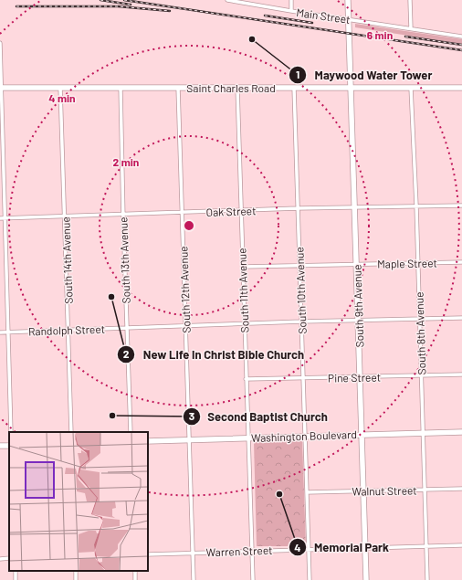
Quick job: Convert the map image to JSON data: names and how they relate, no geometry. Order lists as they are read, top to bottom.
{
  "streets": {
    "street": [
      "Main Street",
      "Saint Charles Road",
      "Oak Street",
      "South 14th Avenue",
      "South 13th Avenue",
      "Maple Street",
      "South 12th Avenue",
      "South 11th Avenue",
      "South 10th Avenue",
      "South 9th Avenue",
      "Randolph Street",
      "South 8th Avenue",
      "Pine Street",
      "Washington Boulevard",
      "Walnut Street",
      "Warren Street"
    ]
  },
  "crossings": [
    ["Main Street", "South 9th Avenue"],
    ["Saint Charles Road", "South 14th Avenue"],
    ["Saint Charles Road", "South 13th Avenue"],
    ["Saint Charles Road", "South 12th Avenue"],
    ["Saint Charles Road", "South 11th Avenue"],
    ["Saint Charles Road", "South 10th Avenue"],
    ["Saint Charles Road", "South 9th Avenue"],
    ["Saint Charles Road", "South 8th Avenue"],
    ["Oak Street", "South 14th Avenue"],
    ["Oak Street", "South 13th Avenue"],
    ["Oak Street", "South 12th Avenue"],
    ["Oak Street", "South 11th Avenue"],
    ["Oak Street", "South 10th Avenue"],
    ["Oak Street", "South 9th Avenue"],
    ["Oak Street", "South 8th Avenue"],
    ["South 14th Avenue", "Randolph Street"],
    ["South 13th Avenue", "Randolph Street"],
    ["Maple Street", "South 11th Avenue"],
    ["Maple Street", "South 10th Avenue"],
    ["Maple Street", "South 9th Avenue"],
    ["Maple Street", "South 8th Avenue"],
    ["South 12th Avenue", "Randolph Street"],
    ["South 12th Avenue", "Washington Boulevard"],
    ["South 12th Avenue", "Warren Street"],
    ["South 11th Avenue", "Randolph Street"],
    ["South 11th Avenue", "Pine Street"],
    ["South 11th Avenue", "Washington Boulevard"],
    ["South 11th Avenue", "Warren Street"],
    ["South 10th Avenue", "Randolph Street"],
    ["South 10th Avenue", "Pine Street"],
    ["South 10th Avenue", "Washington Boulevard"],
    ["South 10th Avenue", "Walnut Street"],
    ["South 10th Avenue", "Warren Street"],
    ["South 9th Avenue", "Randolph Street"],
    ["South 9th Avenue", "Pine Street"],
    ["South 9th Avenue", "Washington Boulevard"],
    ["South 9th Avenue", "Walnut Street"],
    ["South 9th Avenue", "Warren Street"],
    ["Randolph Street", "South 8th Avenue"],
    ["South 8th Avenue", "Pine Street"],
    ["South 8th Avenue", "Washington Boulevard"],
    ["South 8th Avenue", "Walnut Street"],
    ["South 8th Avenue", "Warren Street"]
  ],
  "places": [
    "Maywood Water Tower",
    "New Life In Christ Bible Church",
    "Second Baptist Church",
    "Memorial Park"
  ],
  "rings": ["6 min", "4 min", "2 min"]
}
